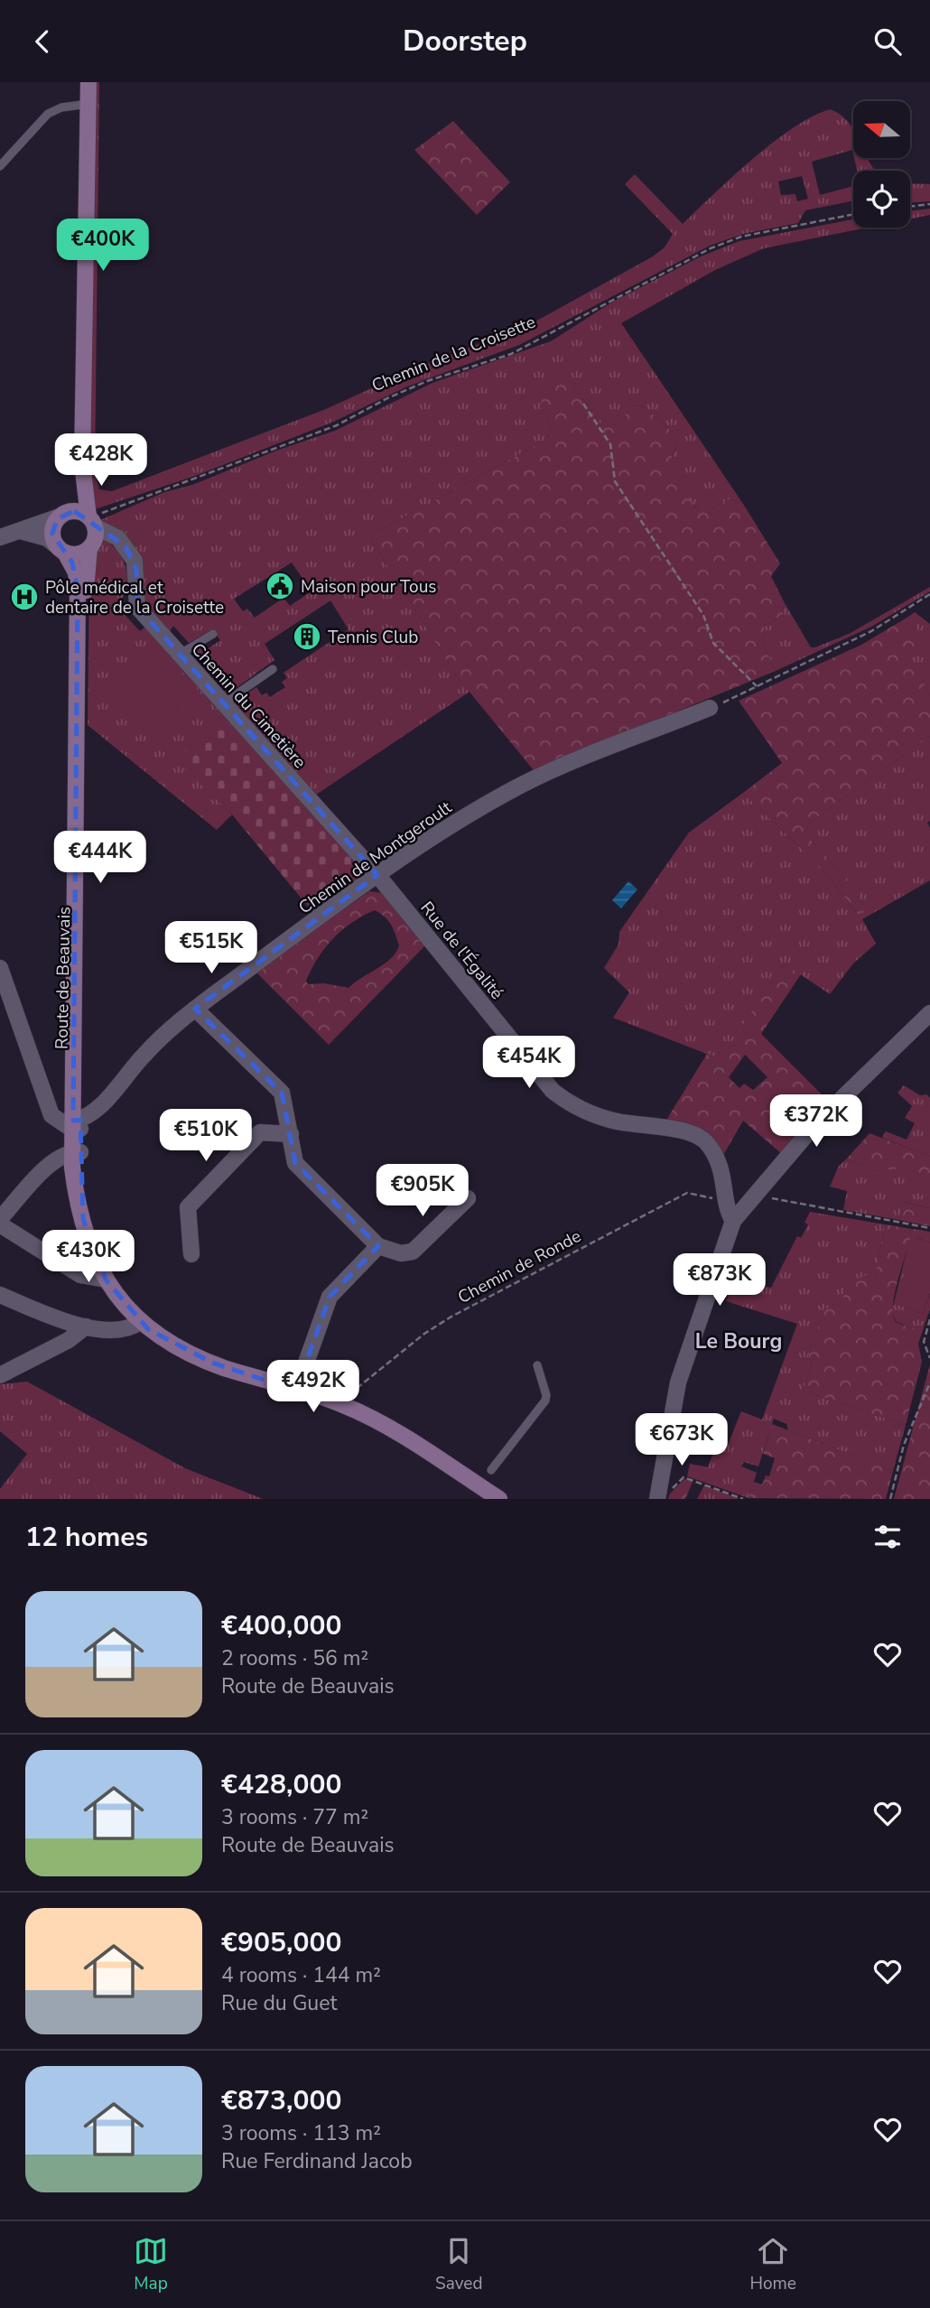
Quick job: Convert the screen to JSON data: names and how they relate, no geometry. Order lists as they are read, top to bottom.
{
  "streets": {
    "main road": ["Route de Beauvais"],
    "street": ["Chemin du Cimetière", "Chemin de Montgeroult", "Rue de l'Égalité"],
    "path": ["Chemin de la Croisette", "Chemin de Ronde"]
  },
  "crossings": [
    ["Chemin de la Croisette", "Chemin du Cimetière"],
    ["Chemin de la Croisette", "Route de Beauvais"],
    ["Chemin du Cimetière", "Chemin de Montgeroult"],
    ["Chemin du Cimetière", "Rue de l'Égalité"],
    ["Chemin du Cimetière", "Route de Beauvais"],
    ["Chemin de Montgeroult", "Rue de l'Égalité"],
    ["Chemin de Montgeroult", "Route de Beauvais"],
    ["Rue de l'Égalité", "Chemin de Ronde"],
    ["Route de Beauvais", "Chemin de Ronde"]
  ],
  "districts": ["Le Bourg"],
  "places": {
    "public building": ["Maison pour Tous"],
    "hospital": ["Pôle médical et dentaire de la Croisette"],
    "building": ["Tennis Club"]
  },
  "north": "left",
  "page": {
    "header": "Doorstep",
    "price": [
      "€400K",
      "€428K",
      "€444K",
      "€515K",
      "€454K",
      "€372K",
      "€510K",
      "€905K",
      "€430K",
      "€873K",
      "€492K",
      "€673K"
    ],
    "heading": "12 homes",
    "list": [
      {
        "name": "€400,000",
        "note": "2 rooms · 56 m² · Route de Beauvais"
      },
      {
        "name": "€428,000",
        "note": "3 rooms · 77 m² · Route de Beauvais"
      },
      {
        "name": "€905,000",
        "note": "4 rooms · 144 m² · Rue du Guet"
      },
      {
        "name": "€873,000",
        "note": "3 rooms · 113 m² · Rue Ferdinand Jacob"
      }
    ],
    "tabs": ["Map", "Saved", "Home"]
  }
}
